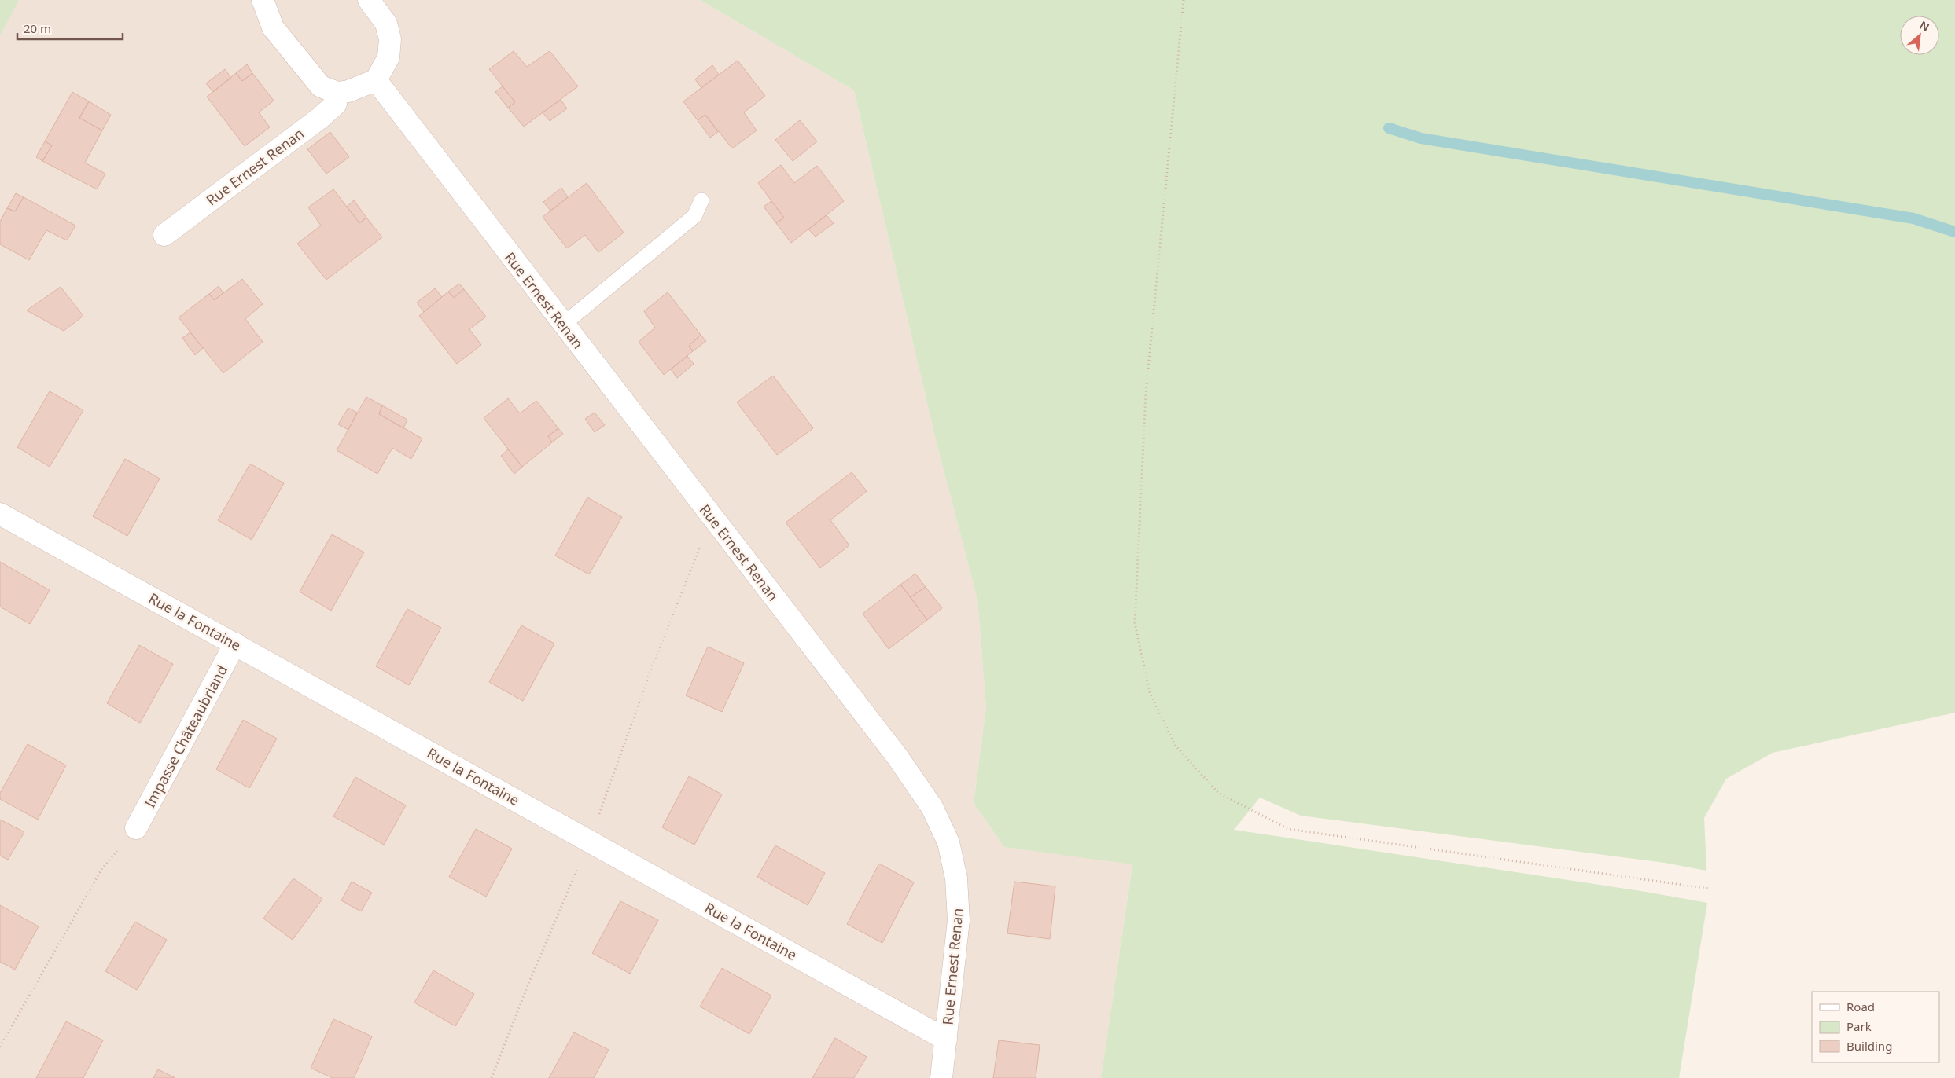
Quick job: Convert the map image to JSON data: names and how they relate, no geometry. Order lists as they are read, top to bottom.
{
  "streets": {
    "street": ["Rue Ernest Renan", "Rue la Fontaine", "Impasse Châteaubriand"]
  },
  "crossings": [
    ["Rue Ernest Renan", "Rue la Fontaine"],
    ["Rue la Fontaine", "Impasse Châteaubriand"]
  ],
  "legend": ["Road", "Park", "Building"],
  "scale_bar": "20 m",
  "north": "top right"
}
